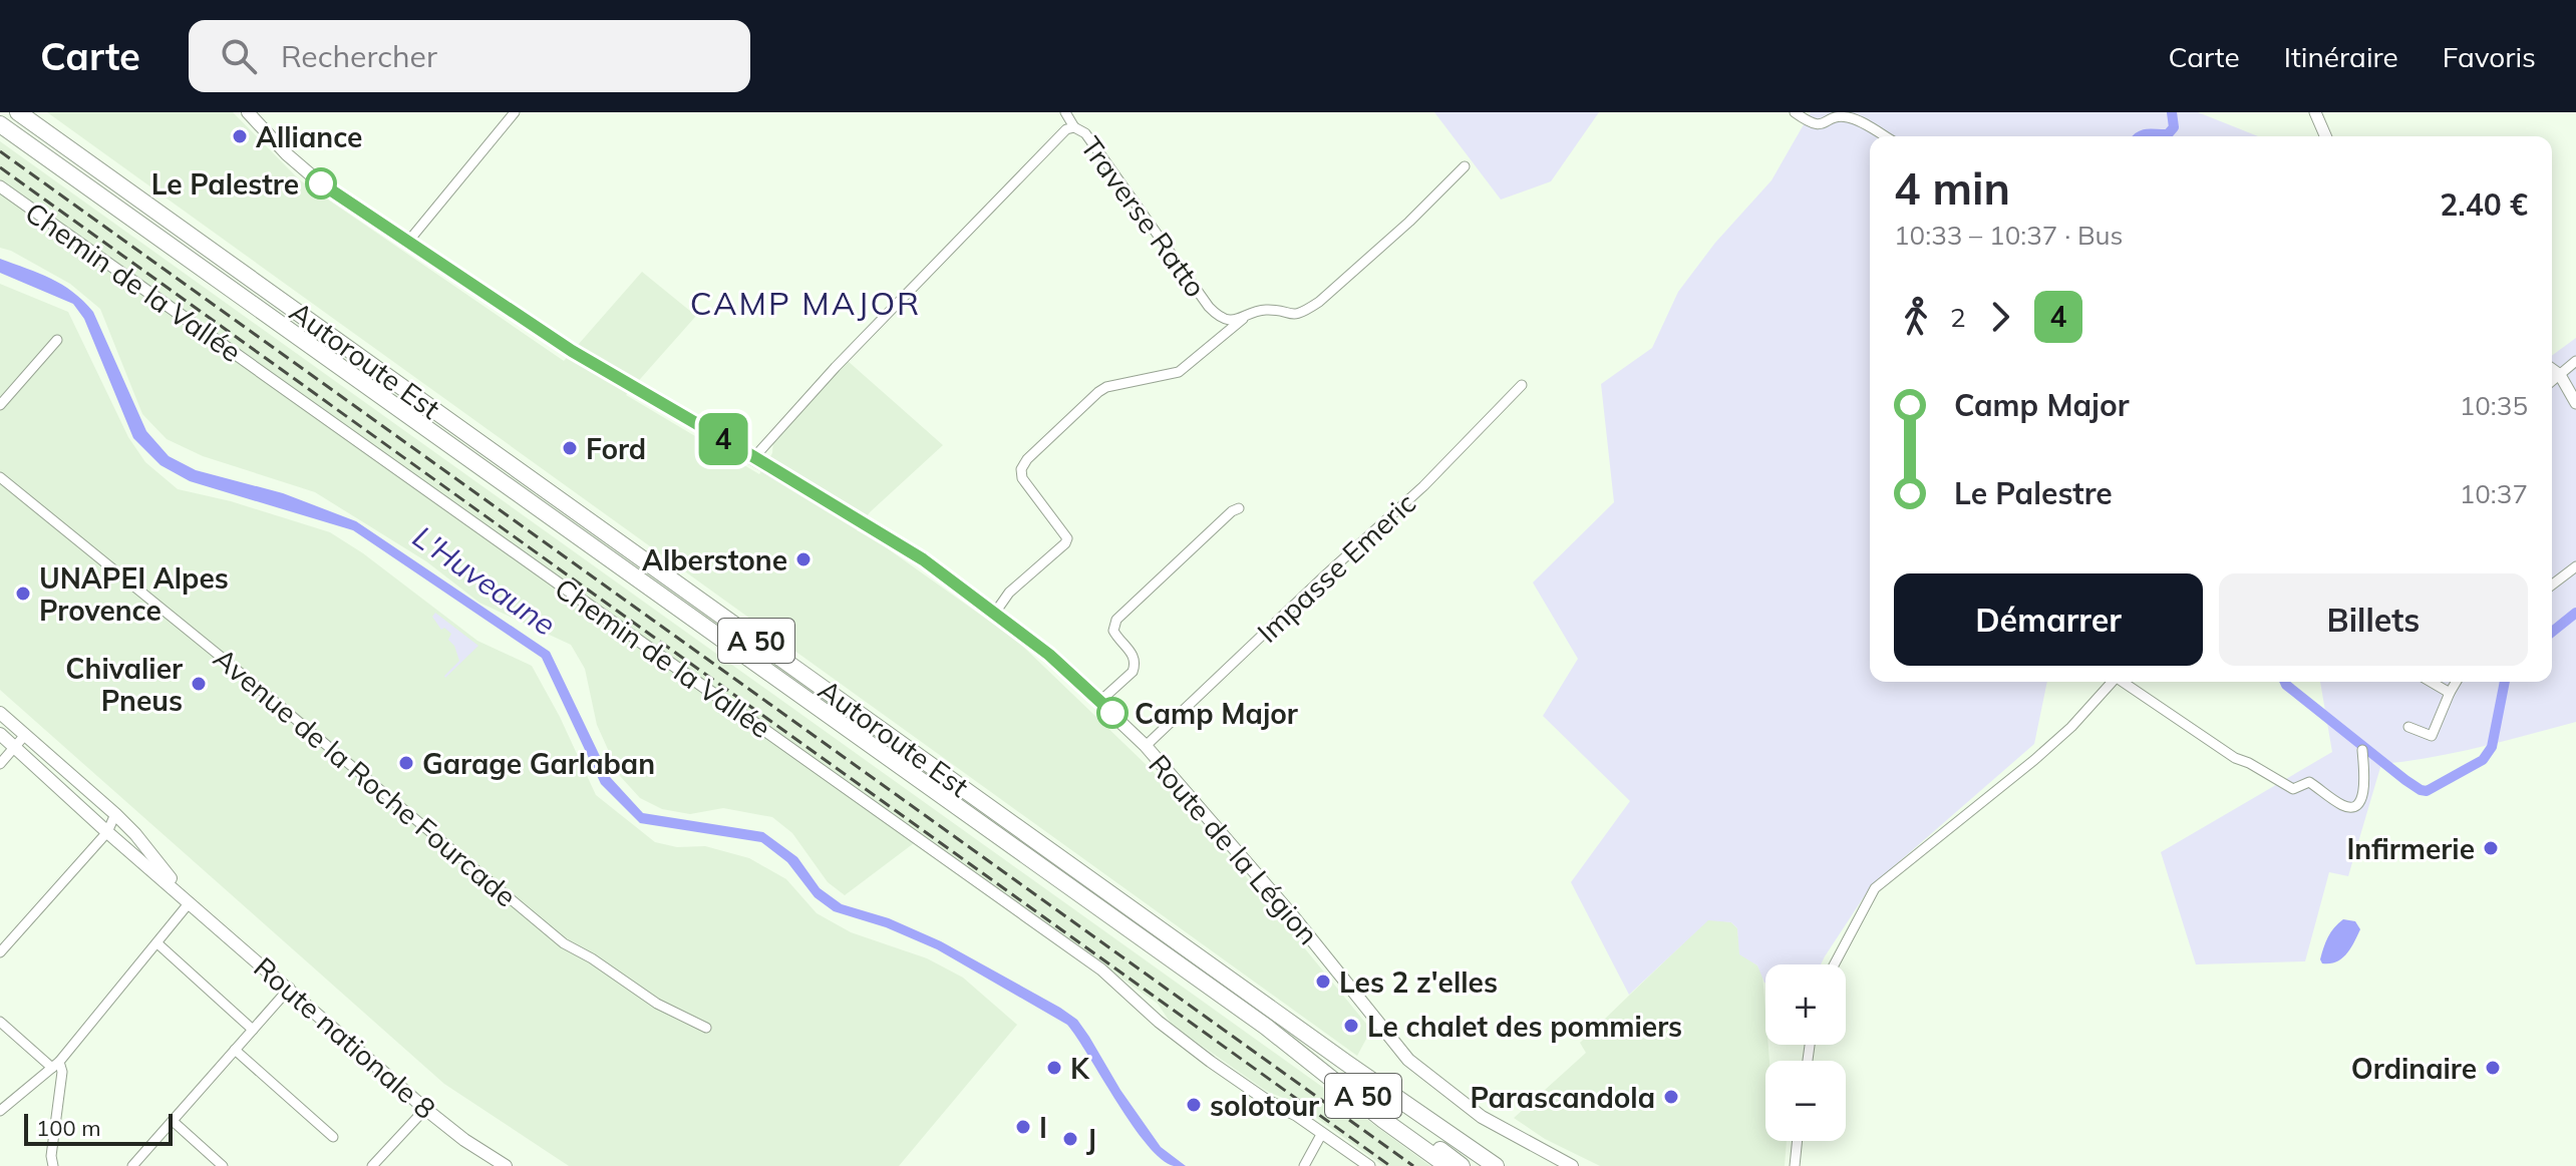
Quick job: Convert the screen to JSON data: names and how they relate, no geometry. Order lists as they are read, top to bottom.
{
  "streets": {
    "highway": ["Autoroute Est", "A 50"],
    "main road": ["Route de la Légion", "Route nationale 8"],
    "street": [
      "Traverse Ratto",
      "Chemin de la Vallée",
      "Impasse Emeric",
      "Avenue de la Roche Fourcade"
    ]
  },
  "crossings": [
    ["Traverse Ratto", "Route de la Légion"],
    ["Autoroute Est", "A 50"],
    ["Impasse Emeric", "Route de la Légion"]
  ],
  "districts": ["CAMP MAJOR"],
  "water": ["L'Huveaune"],
  "places": [
    "Alliance",
    "Le Palestre",
    "Ford",
    "Alberstone",
    "UNAPEI Alpes Provence",
    "Chivalier Pneus",
    "Camp Major",
    "Garage Garlaban",
    "Infirmerie",
    "Les 2 z'elles",
    "Le chalet des pommiers",
    "K",
    "Ordinaire",
    "Parascandola",
    "solotour",
    "I",
    "J"
  ],
  "lines": ["bus line 4"],
  "scale_bar": "100 m",
  "page": {
    "header": "Carte",
    "search": "Rechercher",
    "nav": ["Carte", "Itinéraire", "Favoris"],
    "on_map": "4",
    "heading": ["4 min", "10:33 – 10:37 · Bus", "2.40 €"],
    "legs": ["2", "4"],
    "list": [
      {
        "name": "Camp Major",
        "value": "10:35"
      },
      {
        "name": "Le Palestre",
        "value": "10:37"
      }
    ],
    "buttons": ["Démarrer", "Billets"],
    "map_buttons": ["+", "−"],
    "scale": "100 m"
  }
}
